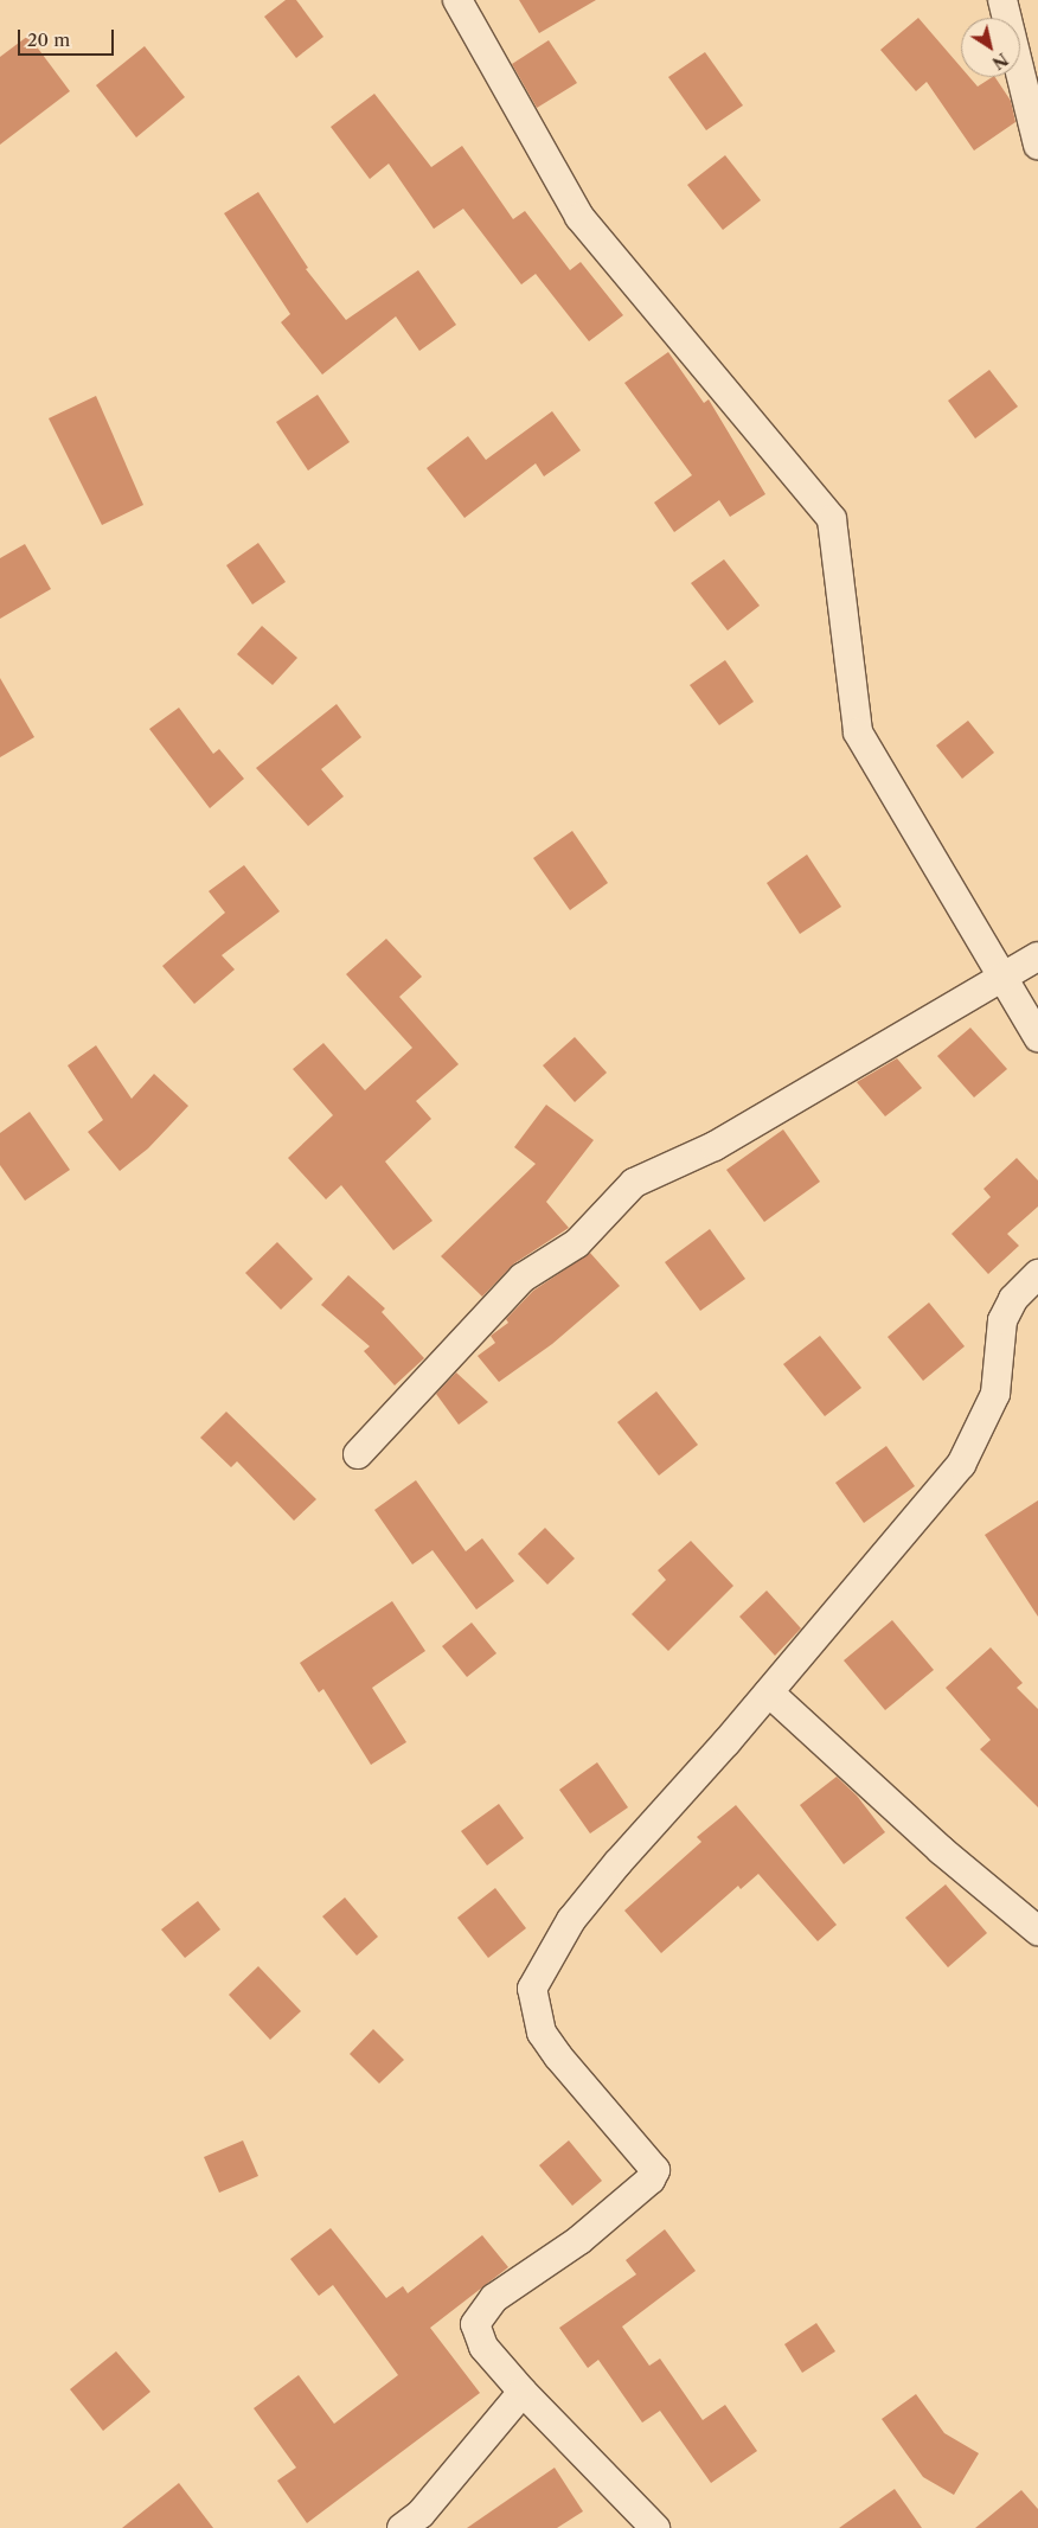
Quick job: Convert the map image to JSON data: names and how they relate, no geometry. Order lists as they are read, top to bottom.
{
  "scale_bar": "20 m",
  "north": "bottom right"
}
